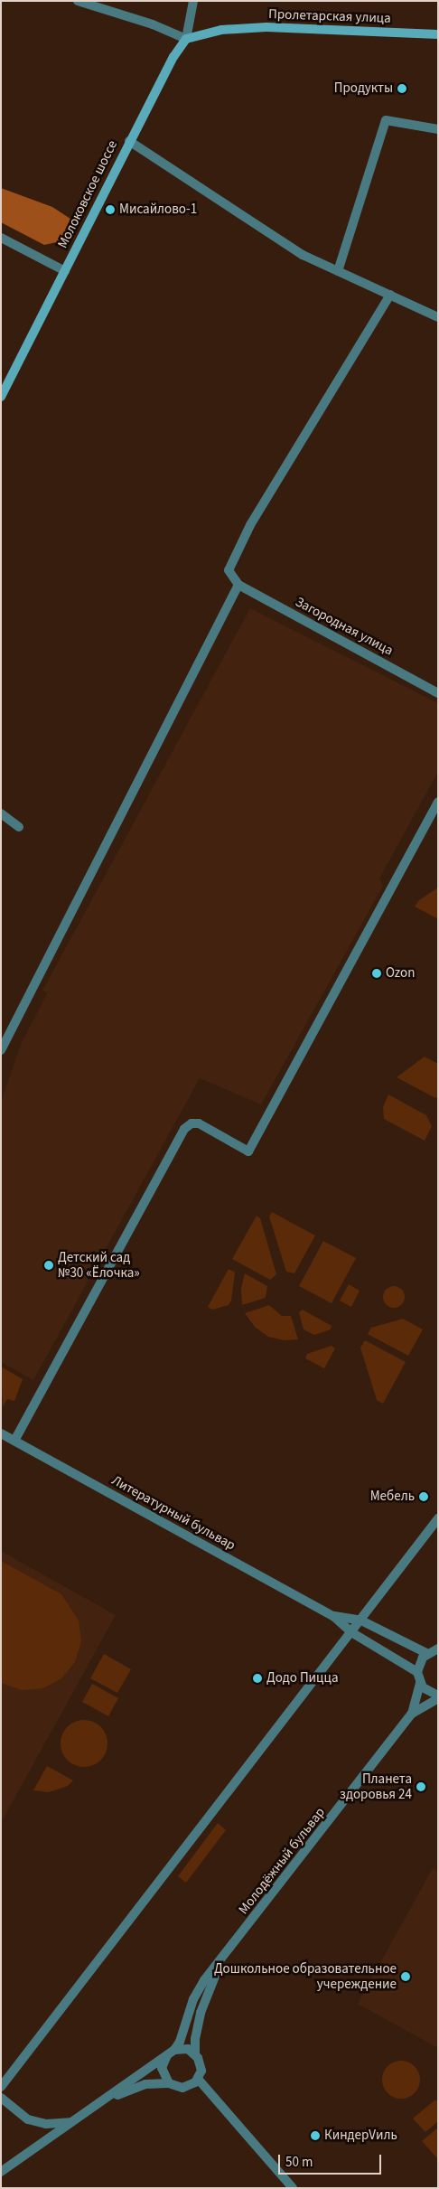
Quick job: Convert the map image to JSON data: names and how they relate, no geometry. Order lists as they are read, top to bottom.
{
  "streets": {
    "main road": ["Пролетарская улица", "Молоковское шоссе"],
    "street": ["Загородная улица", "Литературный бульвар", "Молодёжный бульвар"]
  },
  "crossings": [
    ["Пролетарская улица", "Молоковское шоссе"]
  ],
  "places": [
    "Продукты",
    "Мисайлово-1",
    "Ozon",
    "Детский сад №30 «Ёлочка»",
    "Мебель",
    "Додо Пицца",
    "Планета здоровья 24",
    "Дошкольное образовательное учереждение",
    "КиндерVиль"
  ],
  "scale_bar": "50 m"
}
